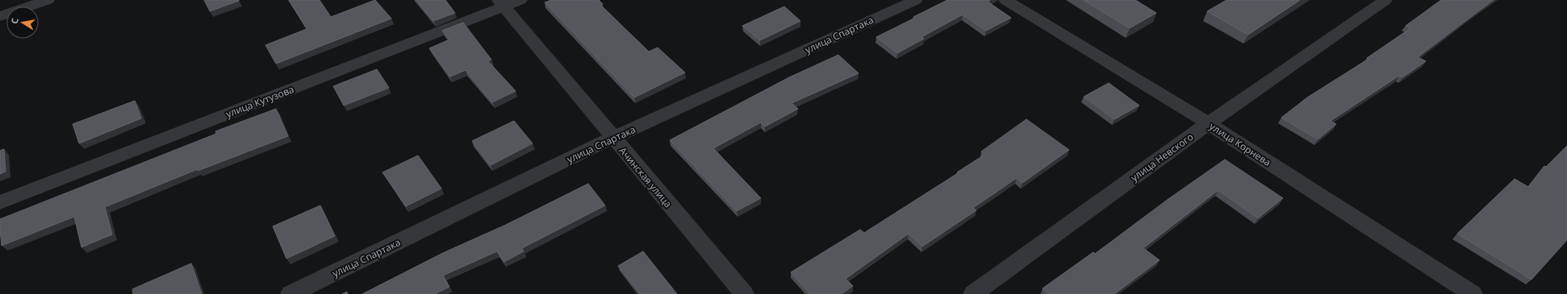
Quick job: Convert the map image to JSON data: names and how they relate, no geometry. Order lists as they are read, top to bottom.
{
  "streets": {
    "street": [
      "улица Спартака",
      "улица Кутузова",
      "улица Корнева",
      "улица Невского",
      "Ачинская улица"
    ]
  },
  "crossings": [
    ["улица Спартака", "Ачинская улица"],
    ["улица Кутузова", "Ачинская улица"],
    ["улица Корнева", "улица Невского"]
  ],
  "north": "left"
}
